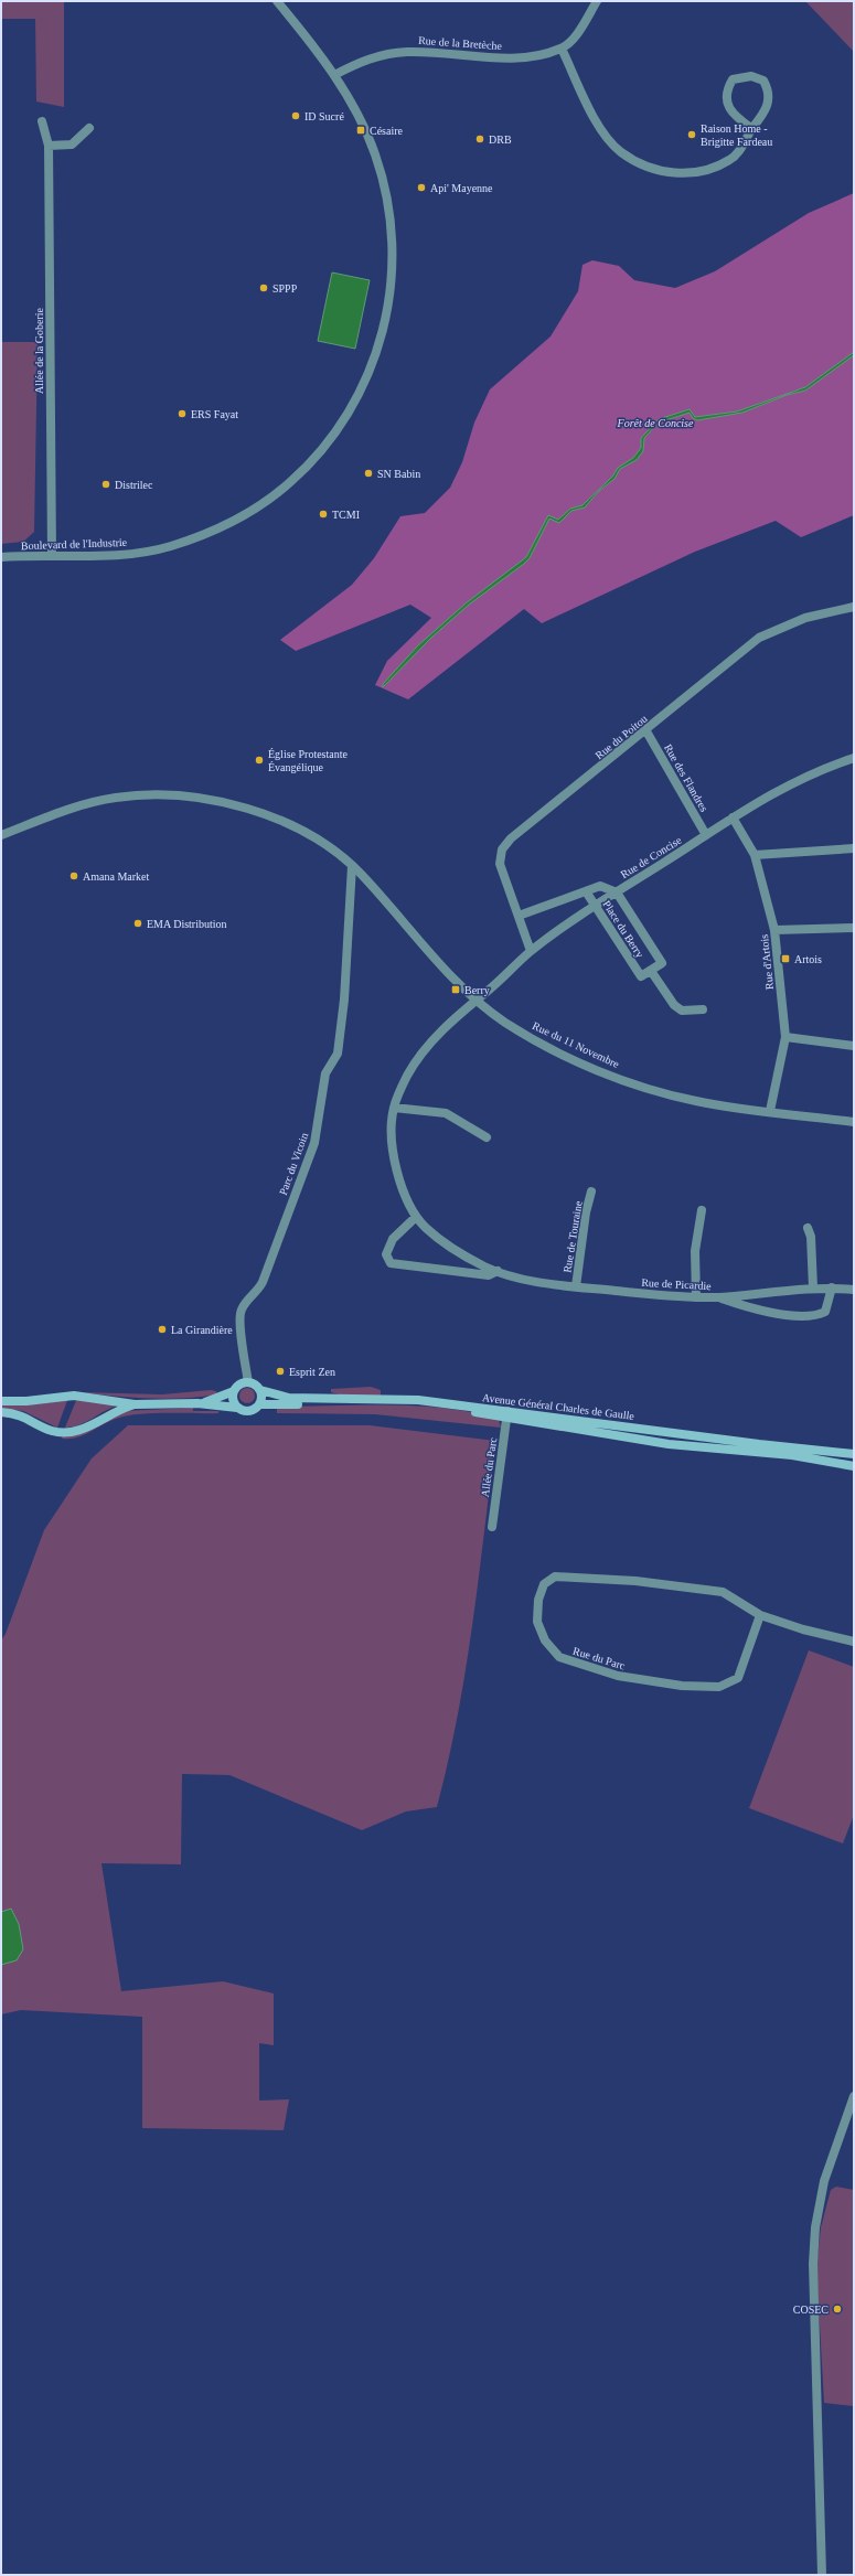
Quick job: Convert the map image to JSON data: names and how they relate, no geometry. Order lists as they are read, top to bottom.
{
  "streets": {
    "main road": ["Avenue Général Charles de Gaulle"],
    "street": [
      "Rue de la Bretèche",
      "Allée de la Goberie",
      "Boulevard de l'Industrie",
      "Rue du Poitou",
      "Rue des Flandres",
      "Rue de Concise",
      "Place du Berry",
      "Rue d'Artois",
      "Rue du 11 Novembre",
      "Parc du Vicoin",
      "Rue de Touraine",
      "Rue de Picardie",
      "Allée du Parc",
      "Rue du Parc"
    ]
  },
  "crossings": [
    ["Rue de la Bretèche", "Boulevard de l'Industrie"],
    ["Allée de la Goberie", "Boulevard de l'Industrie"],
    ["Rue du Poitou", "Rue des Flandres"],
    ["Rue du Poitou", "Rue de Concise"],
    ["Rue des Flandres", "Rue de Concise"],
    ["Rue de Concise", "Place du Berry"],
    ["Rue de Concise", "Rue d'Artois"],
    ["Rue de Concise", "Rue du 11 Novembre"],
    ["Rue de Concise", "Rue de Picardie"],
    ["Rue d'Artois", "Rue du 11 Novembre"],
    ["Rue du 11 Novembre", "Parc du Vicoin"],
    ["Rue du 11 Novembre", "Rue de Picardie"],
    ["Parc du Vicoin", "Avenue Général Charles de Gaulle"],
    ["Rue de Touraine", "Rue de Picardie"],
    ["Avenue Général Charles de Gaulle", "Allée du Parc"]
  ],
  "parks": ["Forêt de Concise"],
  "places": {
    "other": [
      "ID Sucré",
      "Raison Home - Brigitte Fardeau",
      "DRB",
      "Api' Mayenne",
      "SPPP",
      "ERS Fayat",
      "SN Babin",
      "Distrilec",
      "TCMI",
      "Église Protestante Évangélique",
      "Amana Market",
      "EMA Distribution",
      "La Girandière",
      "Esprit Zen",
      "COSEC"
    ],
    "transit": ["Césaire", "Artois", "Berry"]
  }
}
